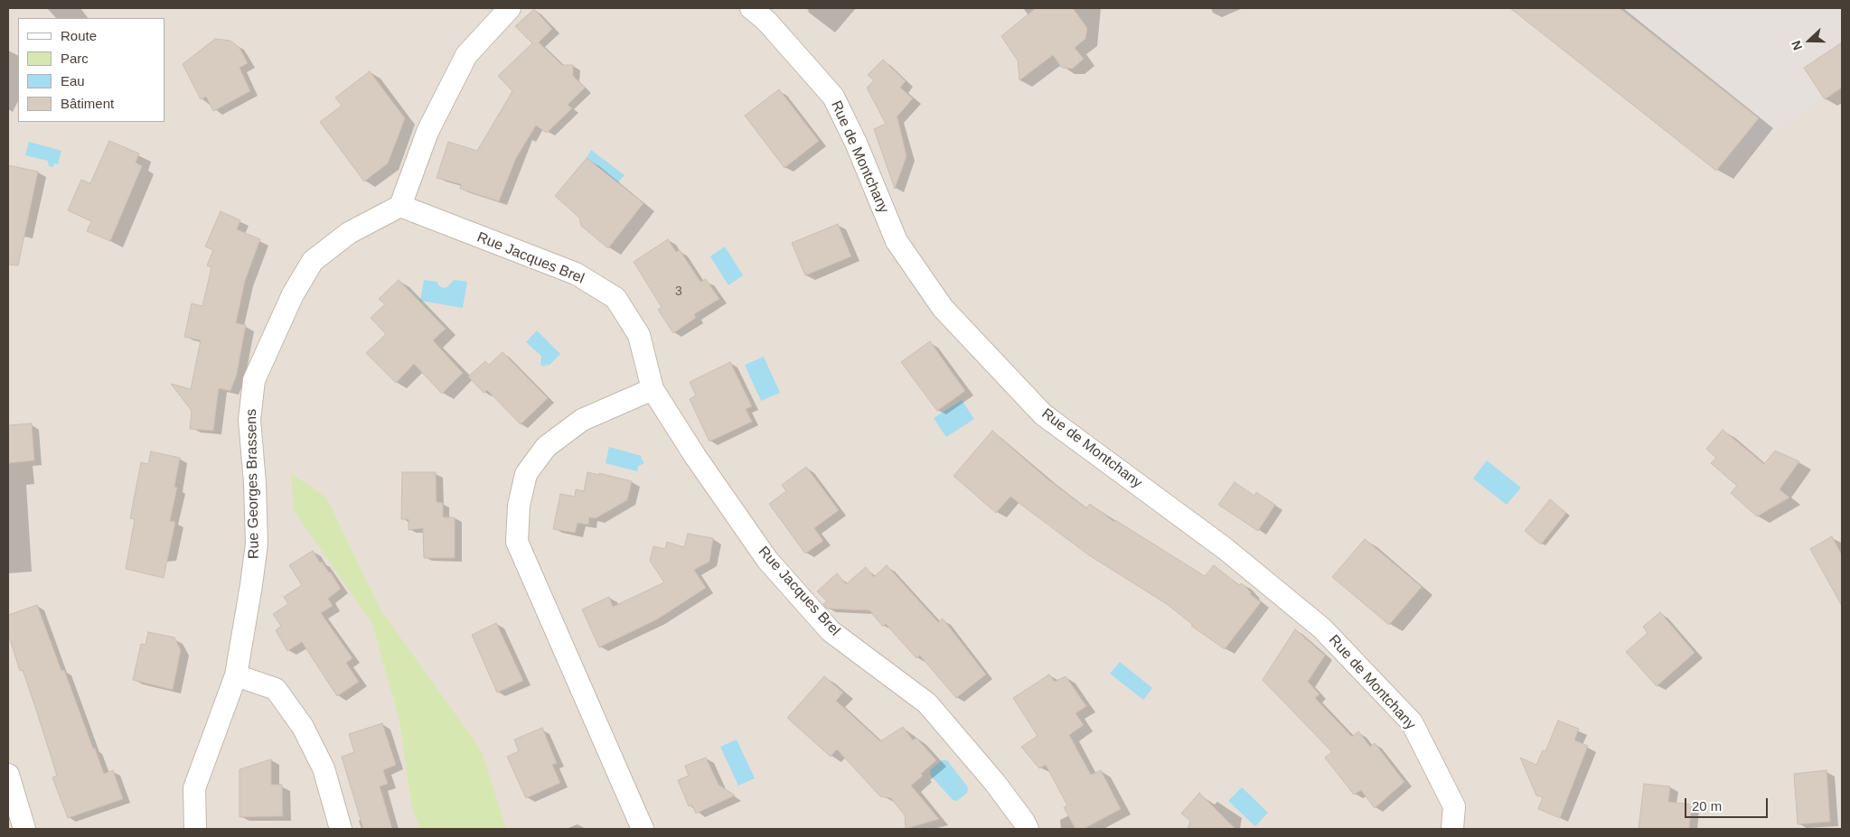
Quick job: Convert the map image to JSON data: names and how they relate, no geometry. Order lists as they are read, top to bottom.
{
  "streets": {
    "street": ["Rue de Montchany", "Rue Jacques Brel", "Rue Georges Brassens"]
  },
  "crossings": [
    ["Rue Jacques Brel", "Rue Georges Brassens"]
  ],
  "house_numbers": ["3"],
  "legend": [
    "Route",
    "Parc",
    "Eau",
    "Bâtiment"
  ],
  "scale_bar": "20 m",
  "north": "left"
}
